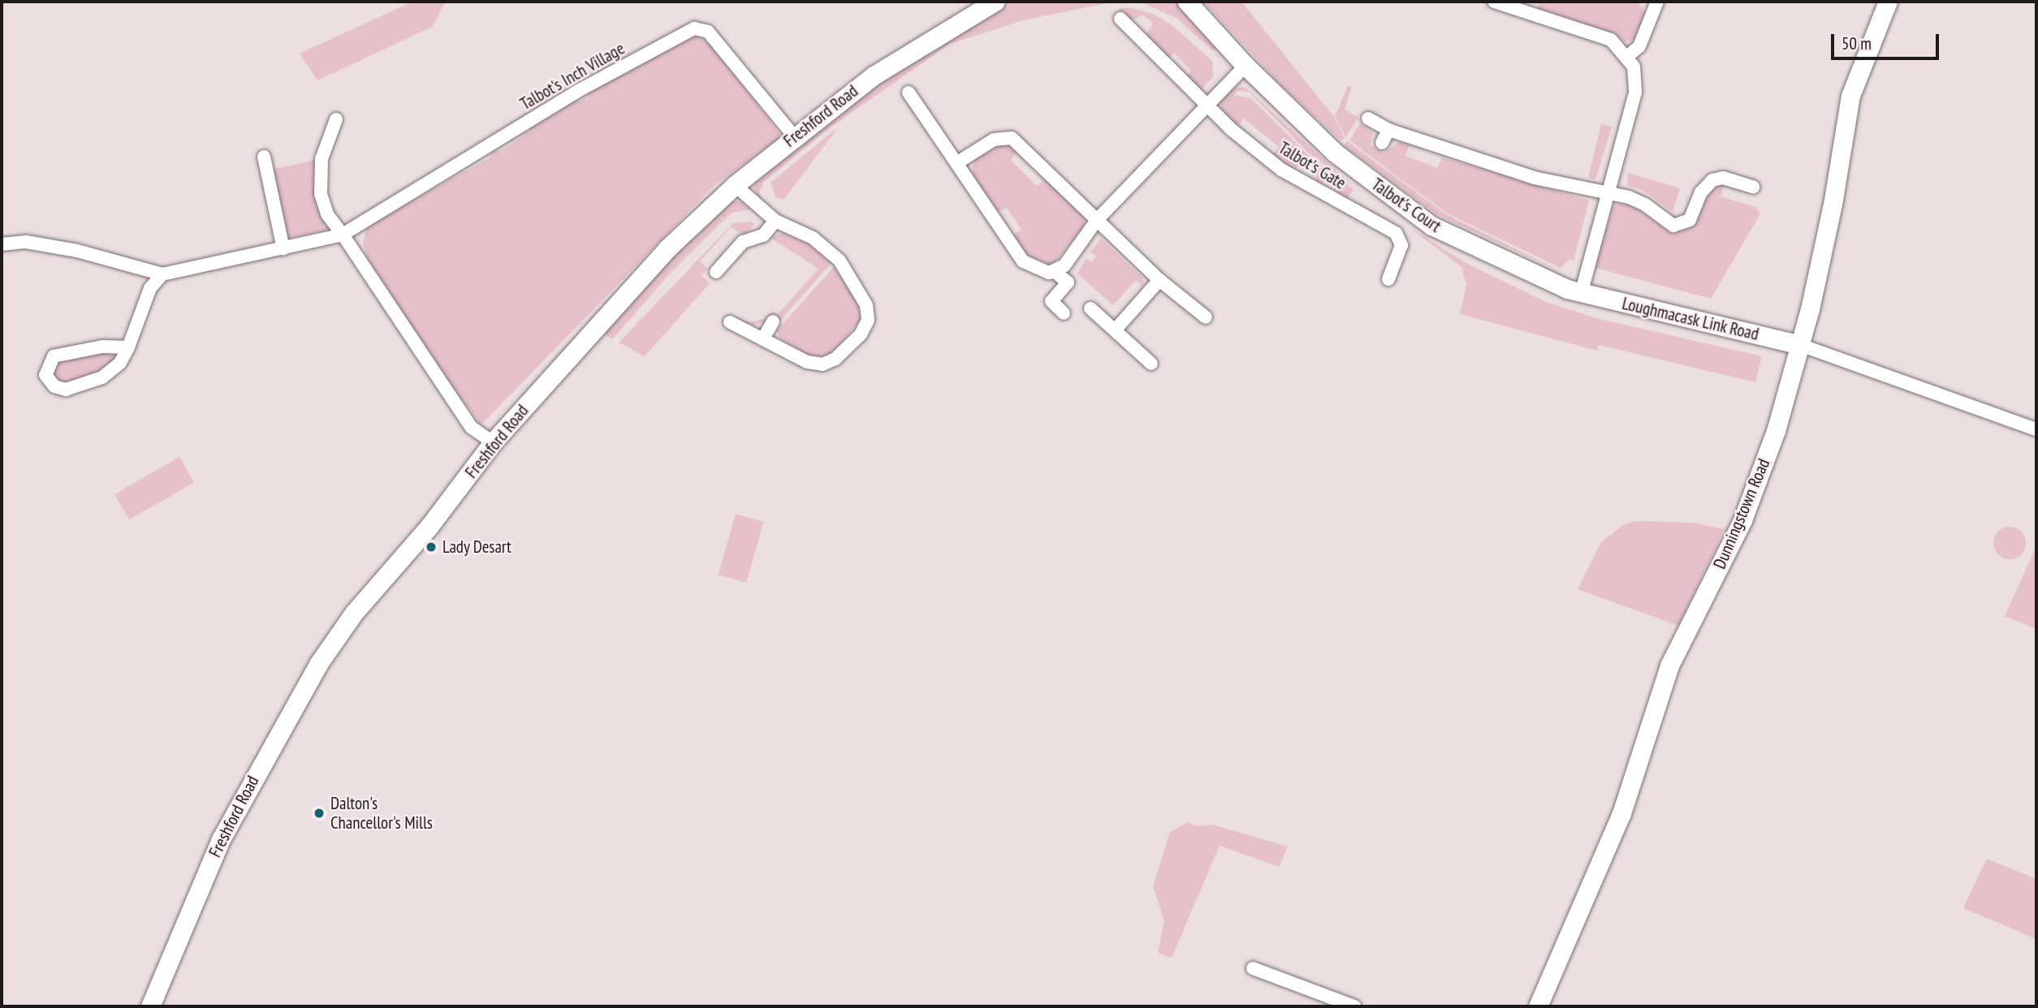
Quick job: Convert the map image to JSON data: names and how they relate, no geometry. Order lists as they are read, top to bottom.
{
  "streets": {
    "street": [
      "Talbot's Inch Village",
      "Freshford Road",
      "Talbot's Gate",
      "Talbot's Court",
      "Loughmacask Link Road",
      "Dunningstown Road"
    ]
  },
  "crossings": [
    ["Talbot's Inch Village", "Freshford Road"],
    ["Talbot's Court", "Loughmacask Link Road"],
    ["Loughmacask Link Road", "Dunningstown Road"]
  ],
  "places": ["Lady Desart", "Dalton's Chancellor's Mills"],
  "scale_bar": "50 m"
}
